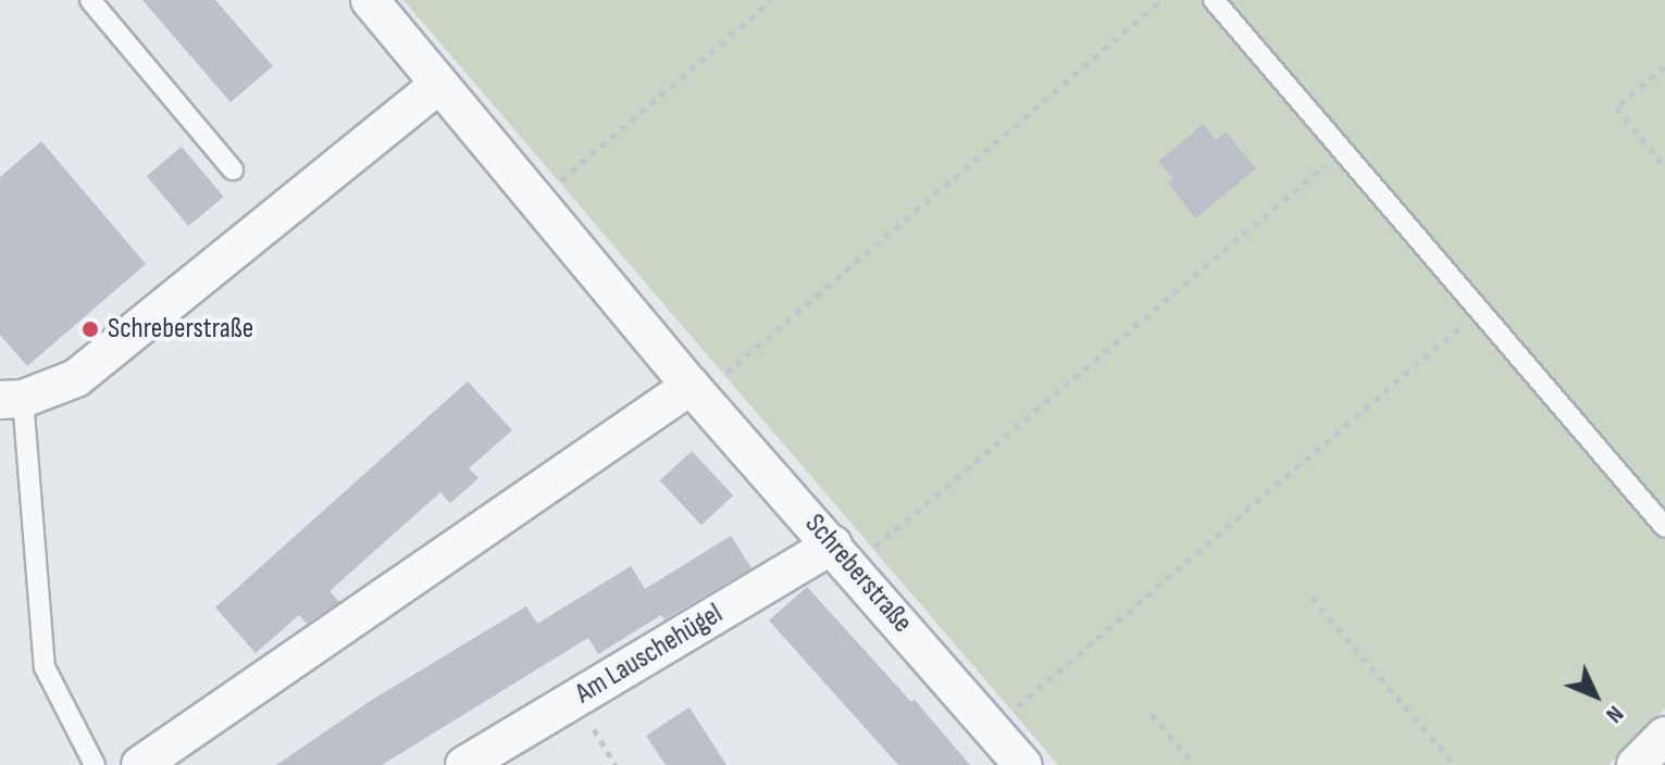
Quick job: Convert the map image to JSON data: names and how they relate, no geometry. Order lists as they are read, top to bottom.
{
  "streets": {
    "street": ["Schreberstraße", "Am Lauschehügel"]
  },
  "crossings": [
    ["Schreberstraße", "Am Lauschehügel"]
  ],
  "places": ["Schreberstraße"],
  "north": "bottom right"
}
